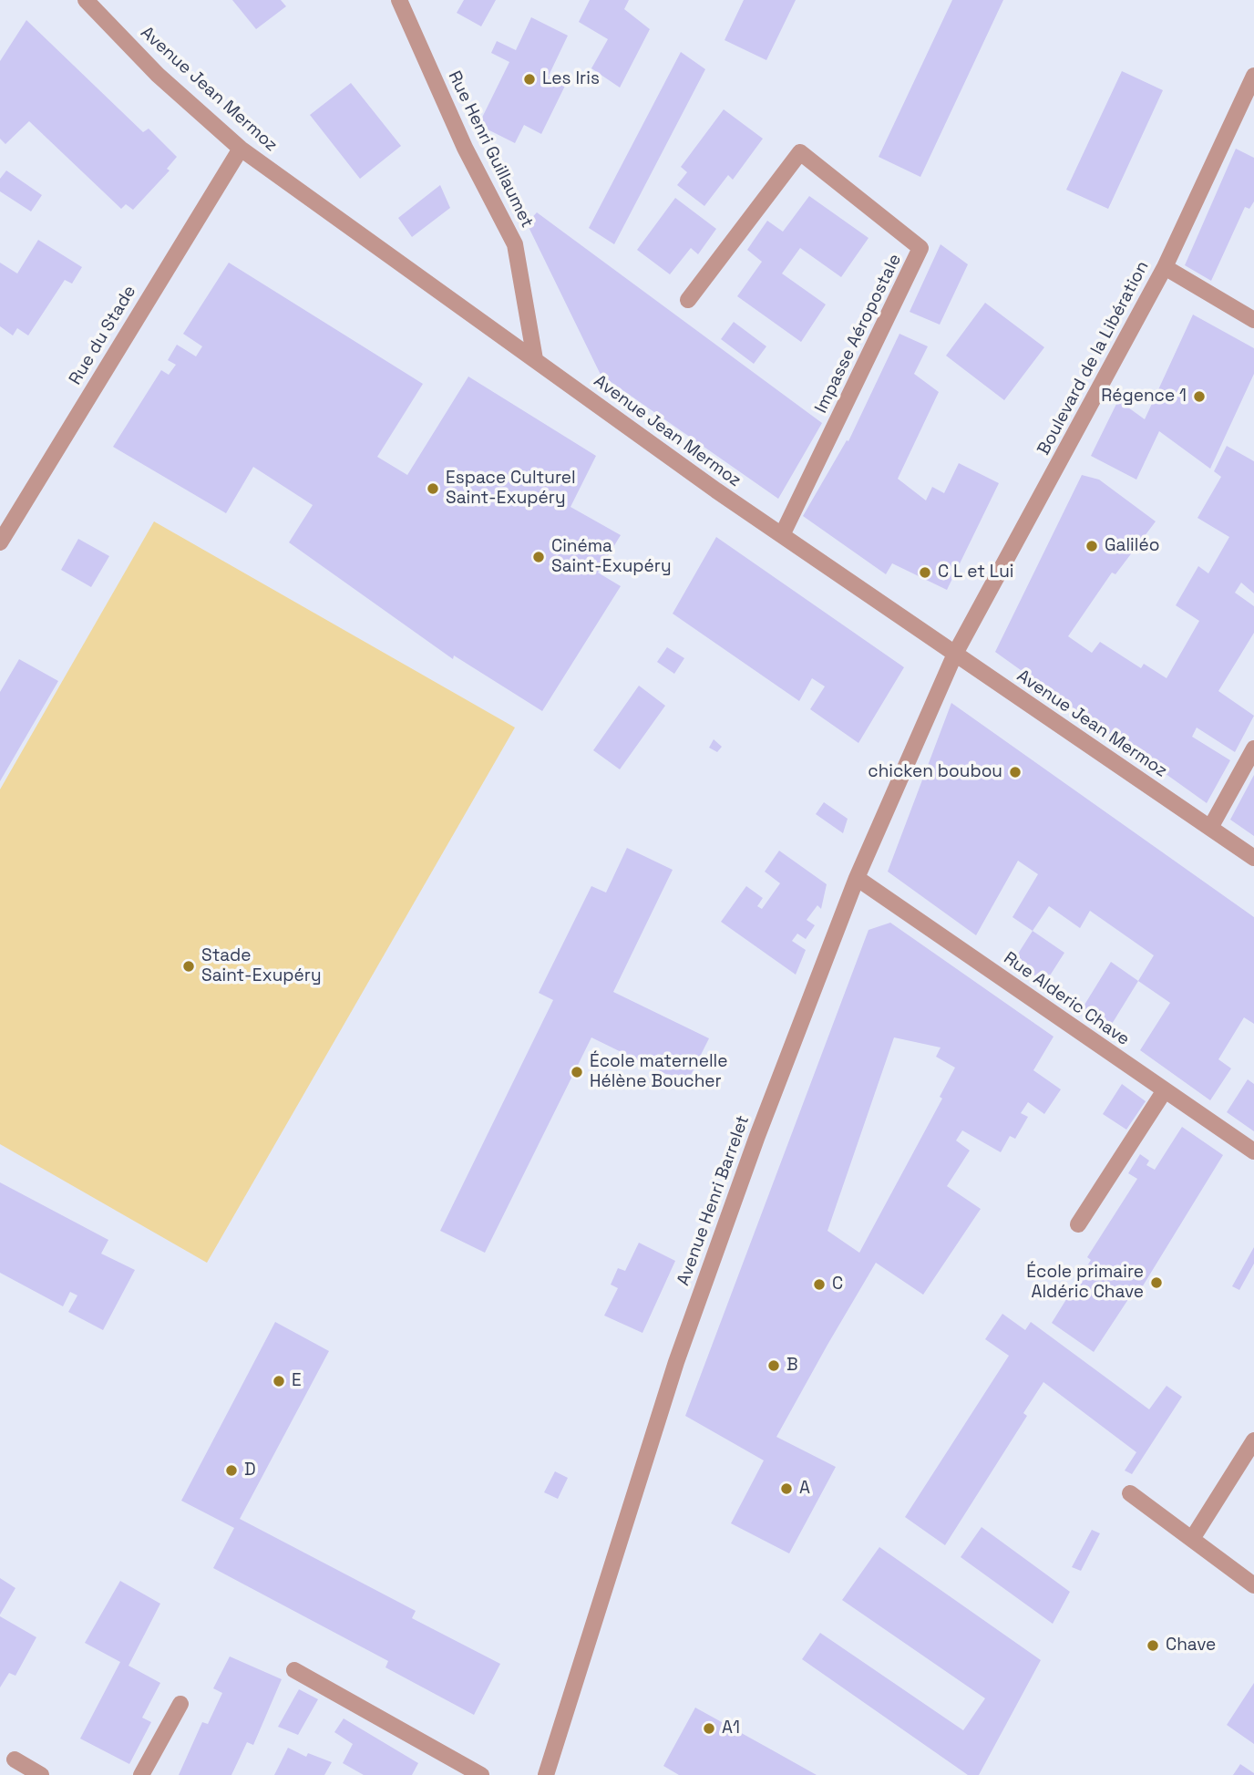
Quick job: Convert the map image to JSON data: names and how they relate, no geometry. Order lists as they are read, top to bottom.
{
  "streets": {
    "street": [
      "Avenue Jean Mermoz",
      "Rue Henri Guillaumet",
      "Impasse Aéropostale",
      "Rue du Stade",
      "Boulevard de la Libération",
      "Rue Alderic Chave",
      "Avenue Henri Barrelet"
    ]
  },
  "crossings": [
    ["Avenue Jean Mermoz", "Rue Henri Guillaumet"],
    ["Avenue Jean Mermoz", "Impasse Aéropostale"],
    ["Avenue Jean Mermoz", "Rue du Stade"],
    ["Avenue Jean Mermoz", "Boulevard de la Libération"],
    ["Avenue Jean Mermoz", "Avenue Henri Barrelet"],
    ["Boulevard de la Libération", "Avenue Henri Barrelet"],
    ["Rue Alderic Chave", "Avenue Henri Barrelet"]
  ],
  "places": [
    "Les Iris",
    "Régence 1",
    "Espace Culturel Saint-Exupéry",
    "Galiléo",
    "Cinéma Saint-Exupéry",
    "C L et Lui",
    "chicken boubou",
    "Stade Saint-Exupéry",
    "École maternelle Hélène Boucher",
    "École primaire Aldéric Chave",
    "C",
    "B",
    "E",
    "D",
    "A",
    "Chave",
    "A1"
  ]
}
